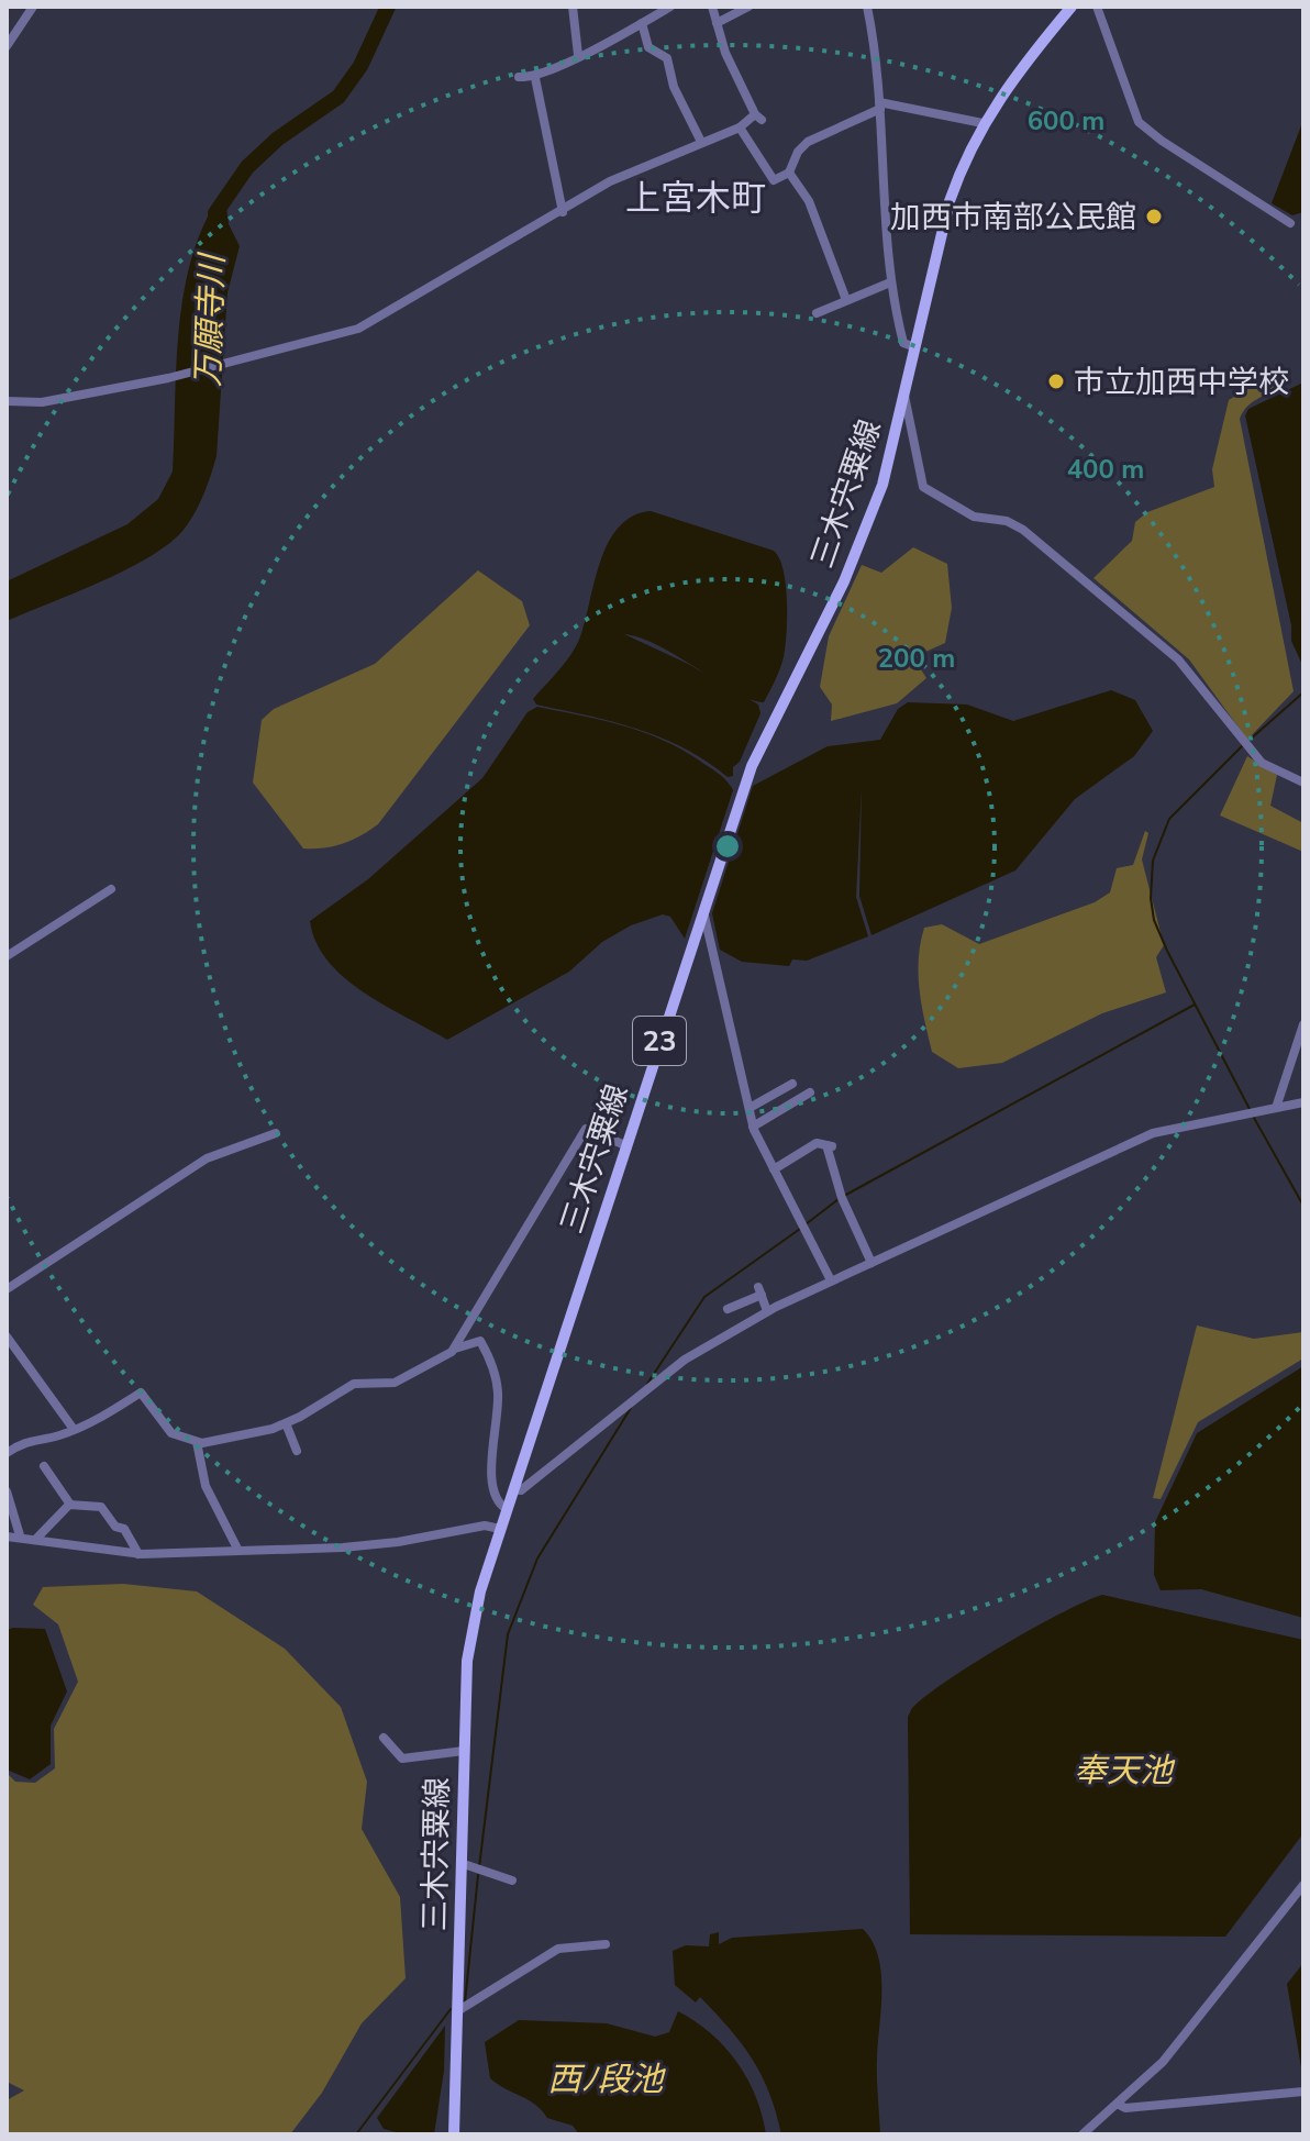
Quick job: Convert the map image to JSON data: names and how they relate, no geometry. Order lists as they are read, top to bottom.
{
  "streets": {
    "main road": ["三木宍粟線", "23"]
  },
  "districts": ["上宮木町"],
  "water": ["万願寺川", "奉天池", "西ﾉ段池"],
  "places": ["加西市南部公民館", "市立加西中学校"],
  "rings": ["600 m", "400 m", "200 m"]
}
